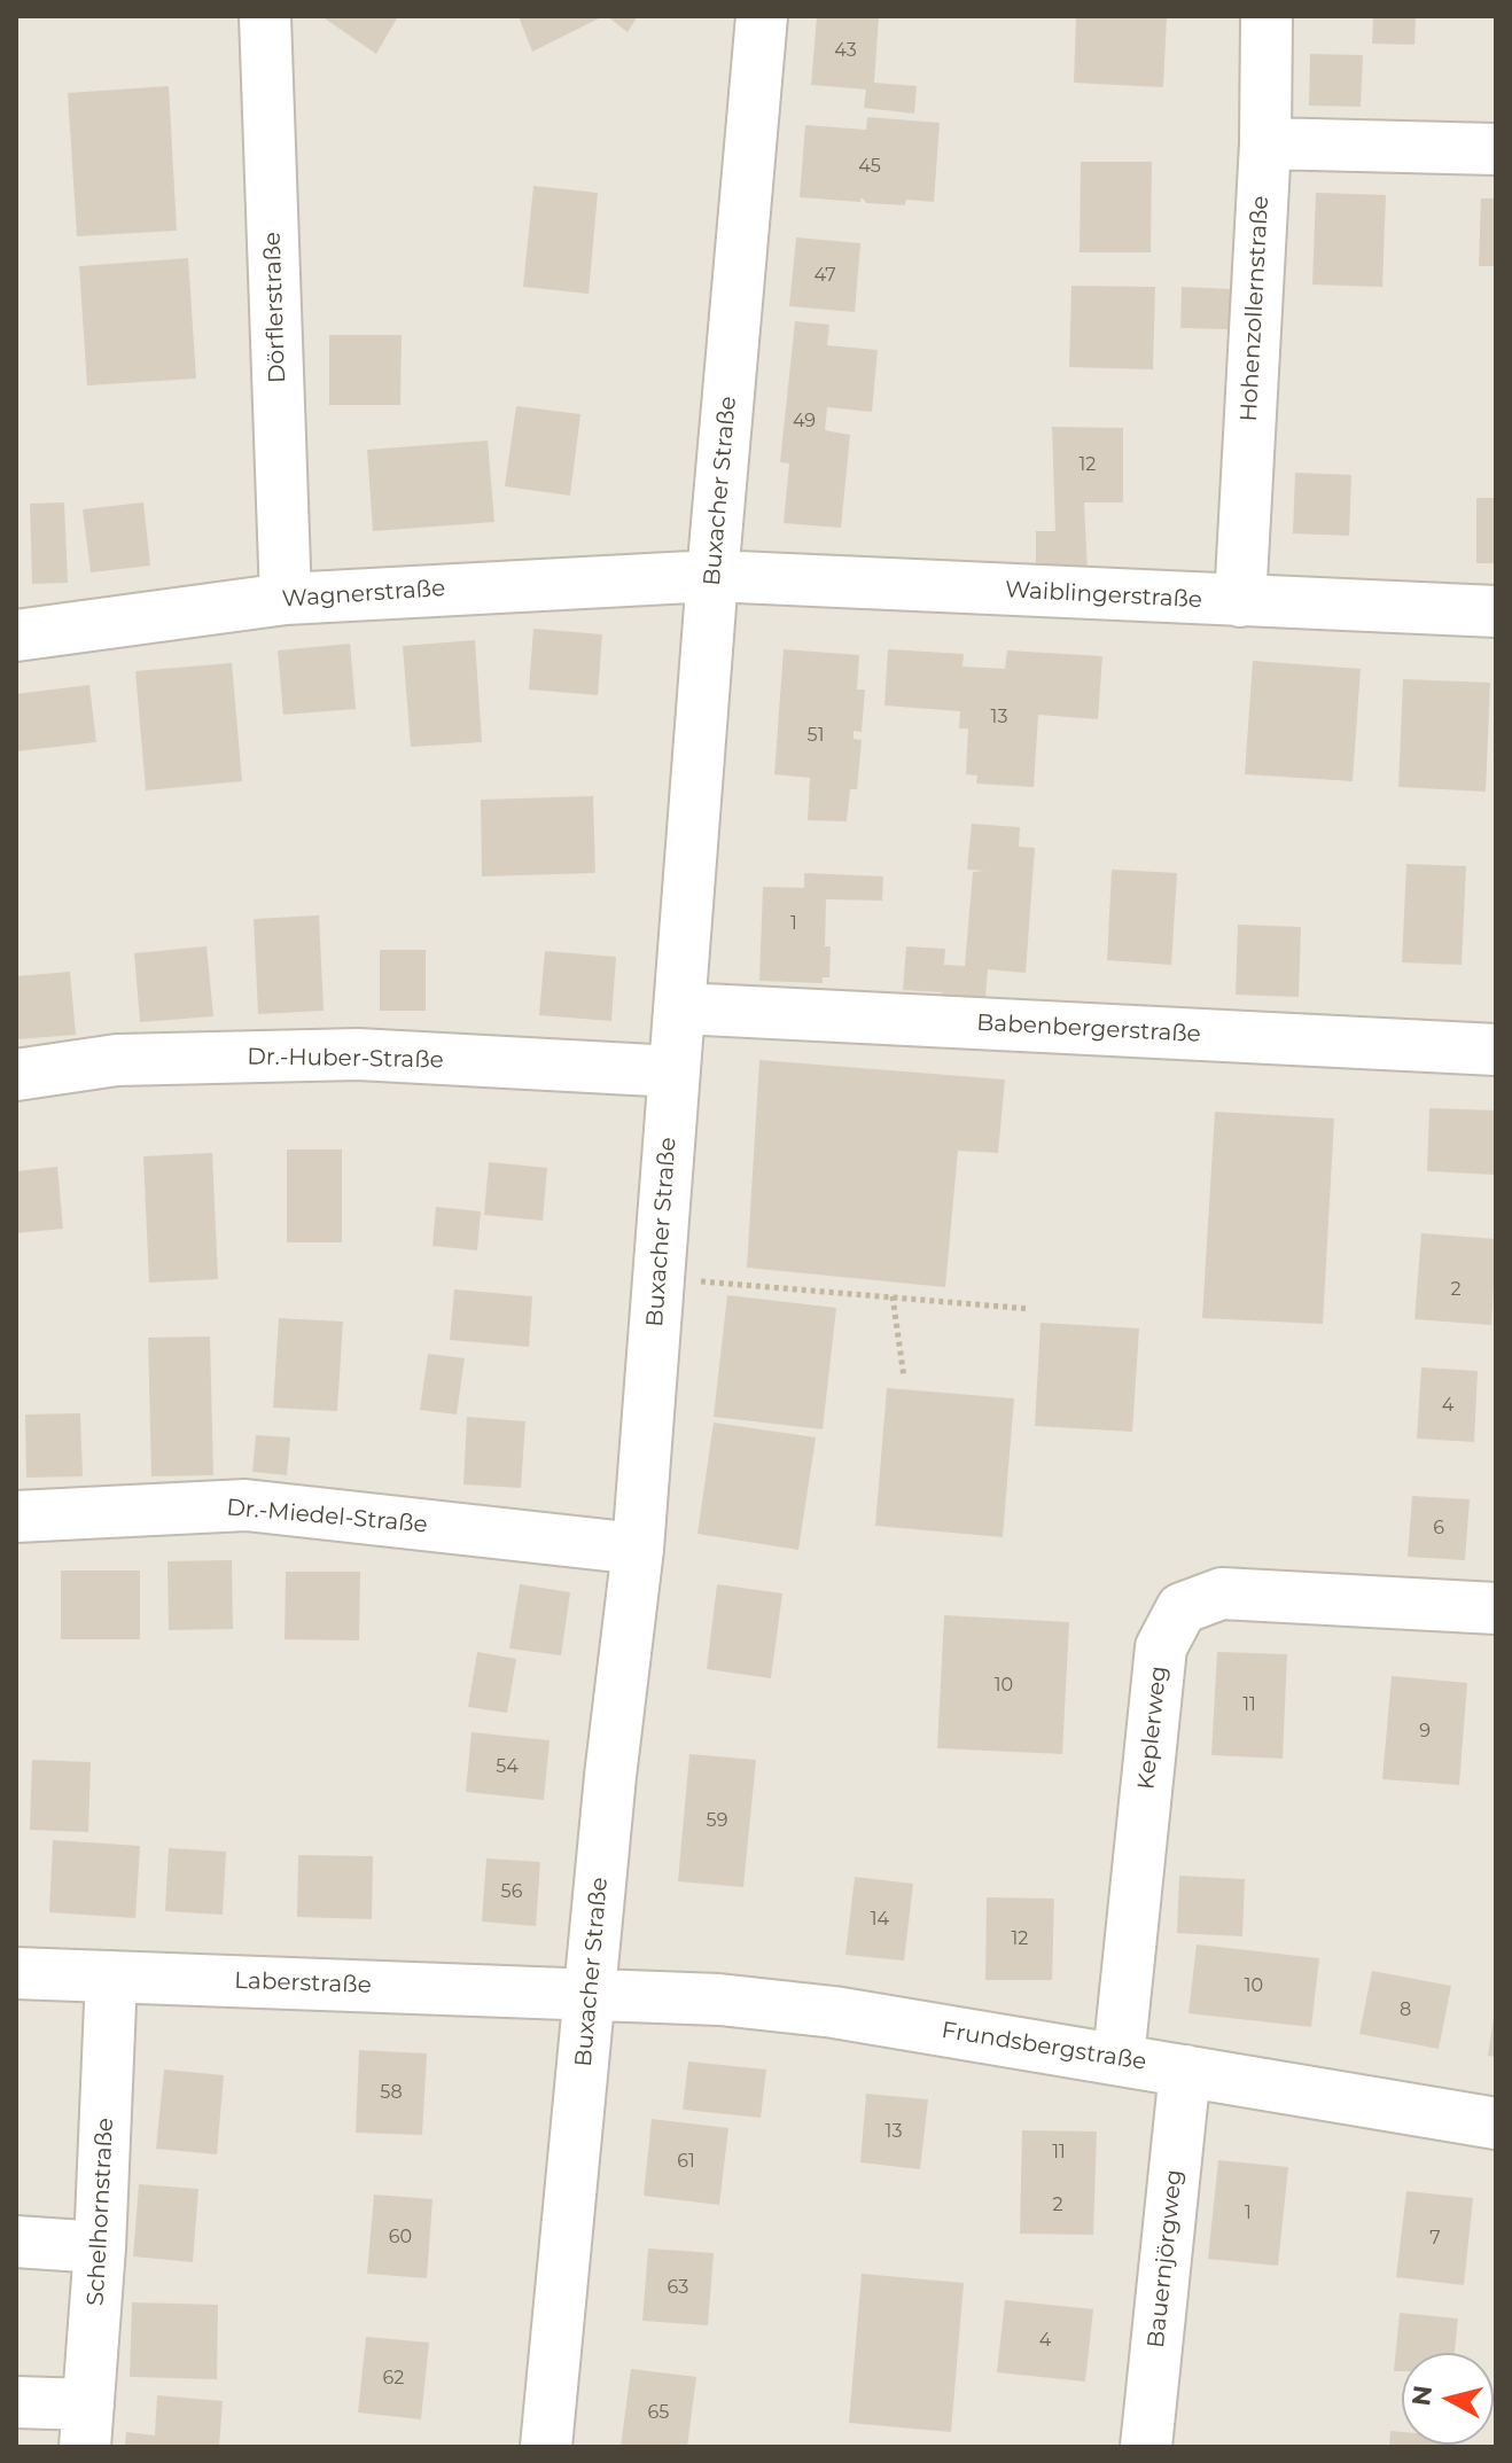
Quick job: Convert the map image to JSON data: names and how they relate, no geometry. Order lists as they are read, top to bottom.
{
  "streets": {
    "street": [
      "Dörflerstraße",
      "Hohenzollernstraße",
      "Buxacher Straße",
      "Wagnerstraße",
      "Waiblingerstraße",
      "Babenbergerstraße",
      "Dr.-Huber-Straße",
      "Dr.-Miedel-Straße",
      "Keplerweg",
      "Laberstraße",
      "Frundsbergstraße",
      "Schelhornstraße",
      "Bauernjörgweg"
    ]
  },
  "crossings": [
    ["Dörflerstraße", "Wagnerstraße"],
    ["Hohenzollernstraße", "Waiblingerstraße"],
    ["Buxacher Straße", "Wagnerstraße"],
    ["Buxacher Straße", "Waiblingerstraße"],
    ["Buxacher Straße", "Babenbergerstraße"],
    ["Buxacher Straße", "Dr.-Huber-Straße"],
    ["Buxacher Straße", "Dr.-Miedel-Straße"],
    ["Buxacher Straße", "Laberstraße"],
    ["Buxacher Straße", "Frundsbergstraße"],
    ["Wagnerstraße", "Waiblingerstraße"],
    ["Keplerweg", "Frundsbergstraße"],
    ["Laberstraße", "Frundsbergstraße"],
    ["Laberstraße", "Schelhornstraße"],
    ["Frundsbergstraße", "Bauernjörgweg"]
  ],
  "house_numbers": [
    "43",
    "45",
    "47",
    "49",
    "12",
    "13",
    "51",
    "1",
    "2",
    "4",
    "6",
    "10",
    "11",
    "9",
    "54",
    "59",
    "56",
    "14",
    "12",
    "10",
    "8",
    "58",
    "13",
    "11",
    "61",
    "2",
    "1",
    "60",
    "7",
    "63",
    "4",
    "62",
    "65"
  ],
  "north": "left"
}
